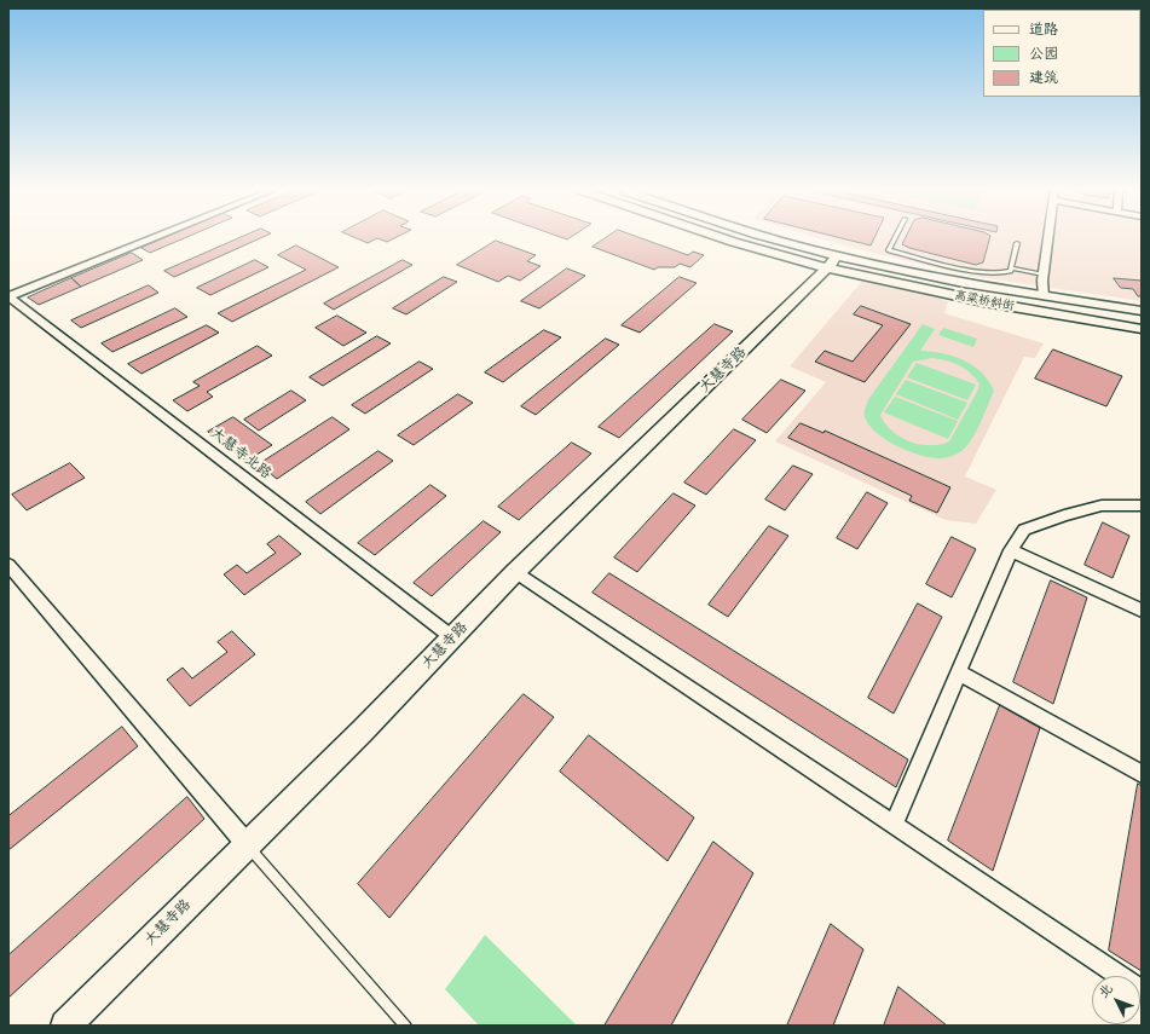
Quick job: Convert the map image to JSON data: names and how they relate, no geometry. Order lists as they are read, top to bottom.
{
  "streets": {
    "main road": ["高粱桥斜街", "大慧寺路"],
    "street": ["大慧寺北路"]
  },
  "crossings": [
    ["高粱桥斜街", "大慧寺路"],
    ["大慧寺路", "大慧寺北路"]
  ],
  "legend": ["道路", "公园", "建筑"],
  "north": "top left"
}
